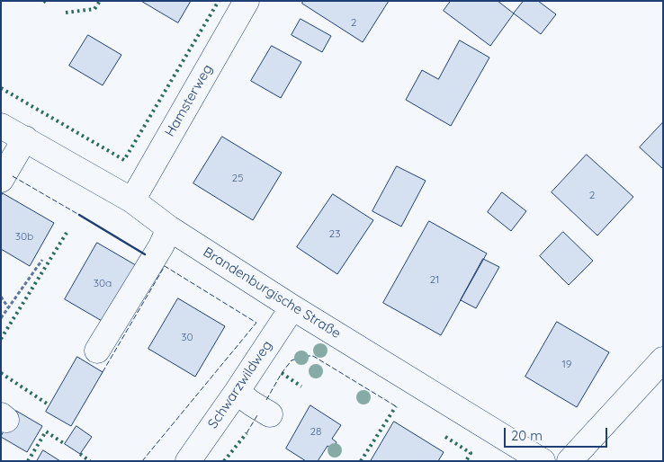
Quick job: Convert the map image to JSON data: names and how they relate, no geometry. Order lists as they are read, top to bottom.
{
  "streets": {
    "street": ["Hamsterweg", "Brandenburgische Straße", "Schwarzwildweg"]
  },
  "crossings": [
    ["Hamsterweg", "Brandenburgische Straße"],
    ["Brandenburgische Straße", "Schwarzwildweg"]
  ],
  "house_numbers": [
    "2",
    "25",
    "2",
    "23",
    "30b",
    "21",
    "30a",
    "30",
    "19",
    "28"
  ],
  "scale_bar": "20 m"
}
